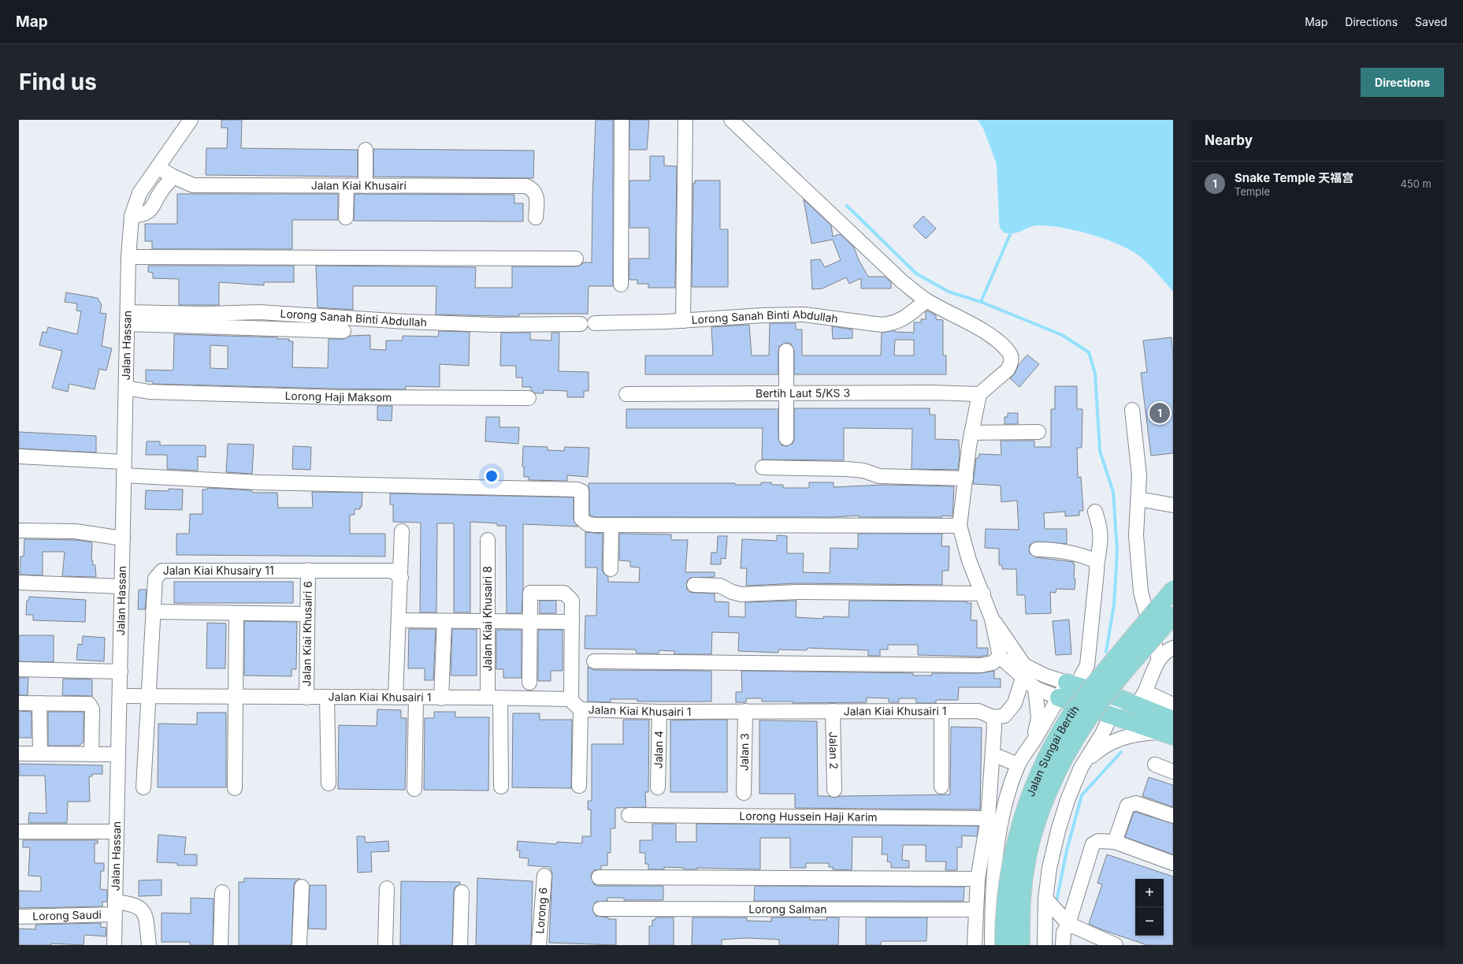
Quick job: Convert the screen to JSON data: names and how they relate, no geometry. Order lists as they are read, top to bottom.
{
  "streets": {
    "main road": ["Jalan Sungai Bertih"],
    "street": [
      "Jalan Kiai Khusairi",
      "Lorong Sanah Binti Abdullah",
      "Jalan Hassan",
      "Bertih Laut 5/KS 3",
      "Lorong Haji Maksom",
      "Jalan Kiai Khusairy 11",
      "Jalan Kiai Khusairi 8",
      "Jalan Kiai Khusairi 6",
      "Jalan Kiai Khusairi 1",
      "Jalan 4",
      "Jalan 2",
      "Jalan 3",
      "Lorong Hussein Haji Karim",
      "Lorong Salman",
      "Lorong 6",
      "Lorong Saudi"
    ]
  },
  "crossings": [
    ["Jalan Kiai Khusairi", "Jalan Hassan"],
    ["Lorong Sanah Binti Abdullah", "Jalan Hassan"],
    ["Jalan Hassan", "Lorong Haji Maksom"],
    ["Jalan Hassan", "Jalan Kiai Khusairi 1"],
    ["Jalan Hassan", "Lorong Saudi"],
    ["Jalan Kiai Khusairy 11", "Jalan Kiai Khusairi 6"],
    ["Jalan Kiai Khusairy 11", "Jalan Kiai Khusairi 1"],
    ["Jalan Kiai Khusairi 8", "Jalan Kiai Khusairi 1"],
    ["Jalan Kiai Khusairi 6", "Jalan Kiai Khusairi 1"],
    ["Jalan Kiai Khusairi 1", "Jalan 4"],
    ["Jalan Kiai Khusairi 1", "Jalan 2"],
    ["Jalan Kiai Khusairi 1", "Jalan 3"]
  ],
  "page": {
    "header": "Map",
    "nav": ["Map", "Directions", "Saved"],
    "buttons": "Directions",
    "title": "Find us",
    "heading": "Nearby",
    "list": [
      {
        "mark": "1",
        "name": "Snake Temple 天福宫",
        "note": "Temple",
        "value": "450 m"
      }
    ],
    "pins": "1",
    "map_buttons": ["+", "−"]
  }
}
